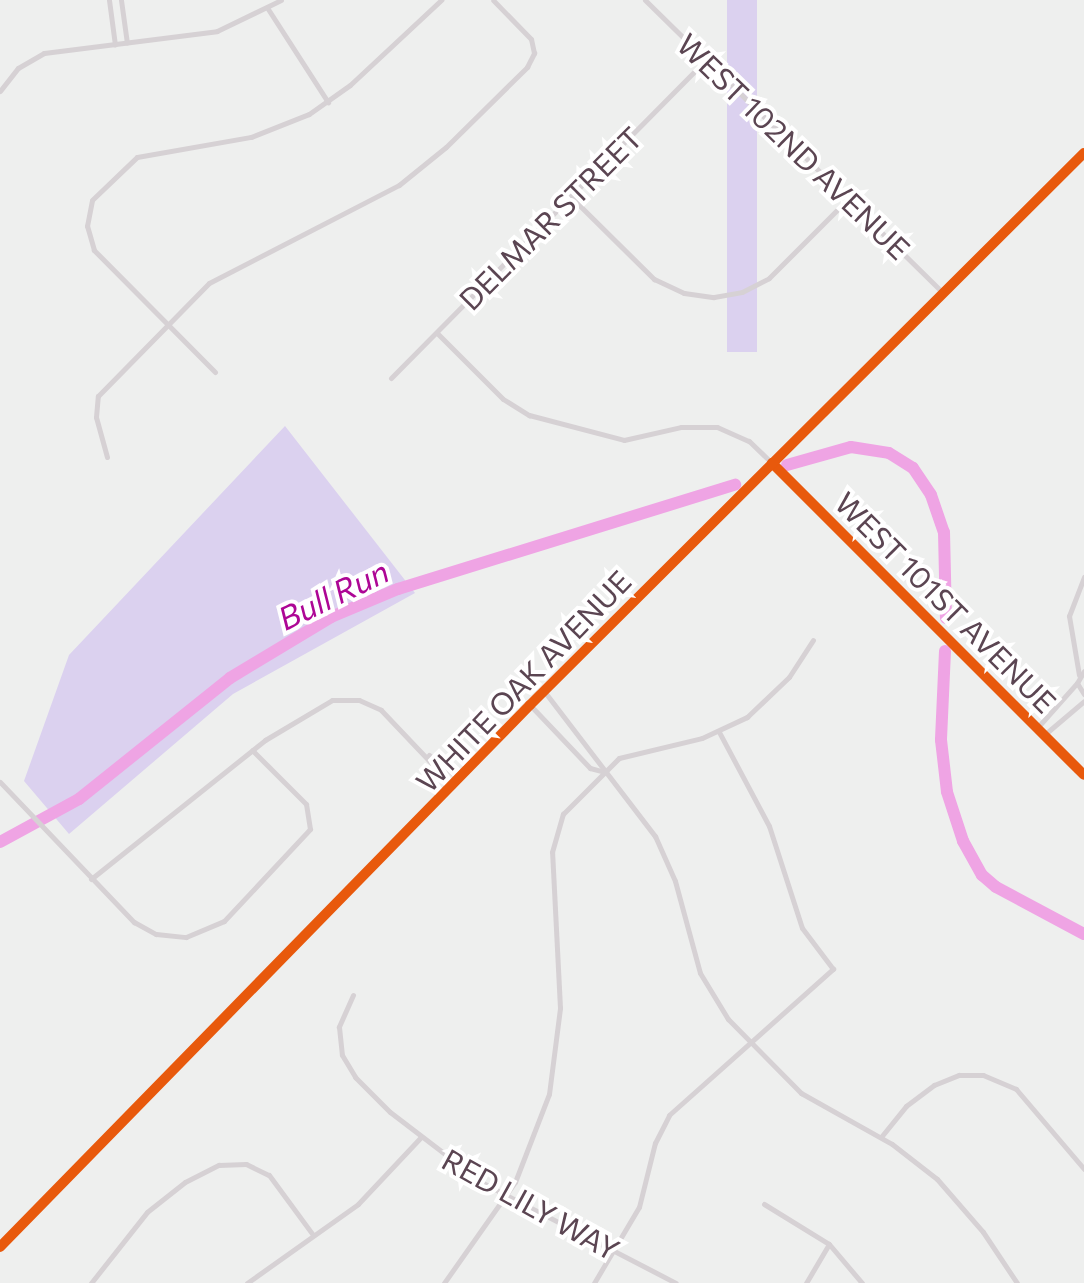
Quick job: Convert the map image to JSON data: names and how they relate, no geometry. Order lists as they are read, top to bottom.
{
  "streets": {
    "street": [
      "WEST 102ND AVENUE",
      "DELMAR STREET",
      "WEST 101ST AVENUE",
      "WHITE OAK AVENUE",
      "RED LILY WAY"
    ]
  },
  "crossings": [
    ["WEST 102ND AVENUE", "DELMAR STREET"],
    ["WEST 102ND AVENUE", "WHITE OAK AVENUE"],
    ["DELMAR STREET", "WEST 101ST AVENUE"],
    ["WEST 101ST AVENUE", "WHITE OAK AVENUE"]
  ],
  "water": ["Bull Run"]
}
